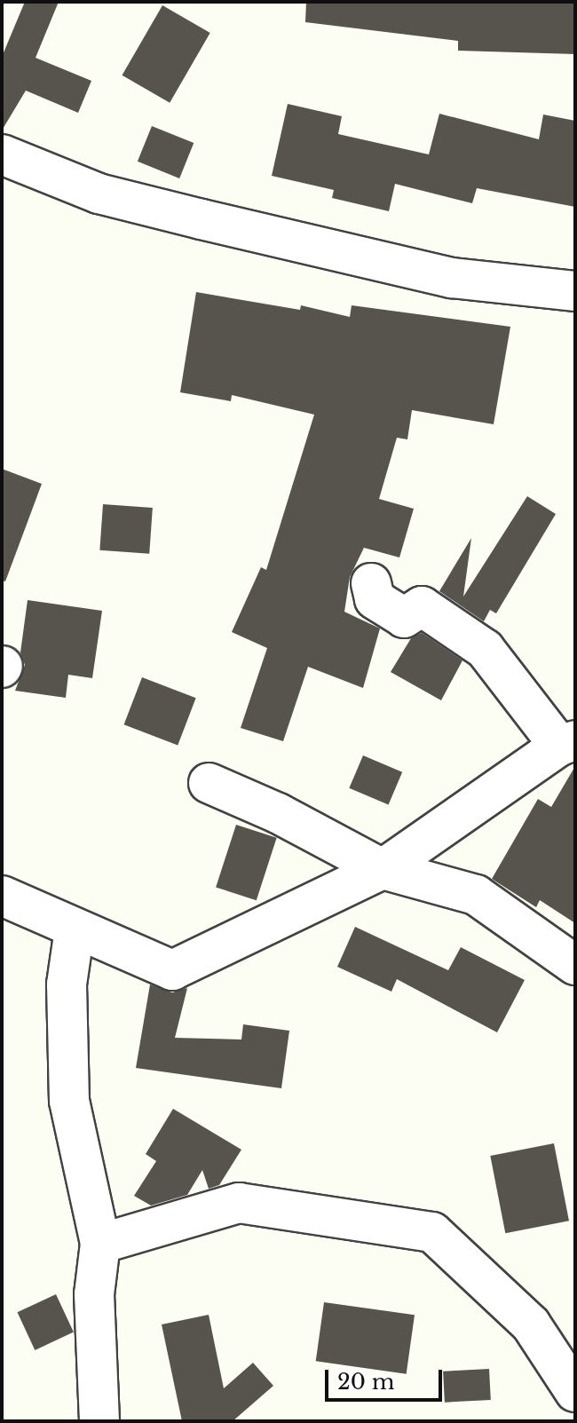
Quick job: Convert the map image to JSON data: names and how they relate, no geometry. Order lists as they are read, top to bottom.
{
  "scale_bar": "20 m"
}
